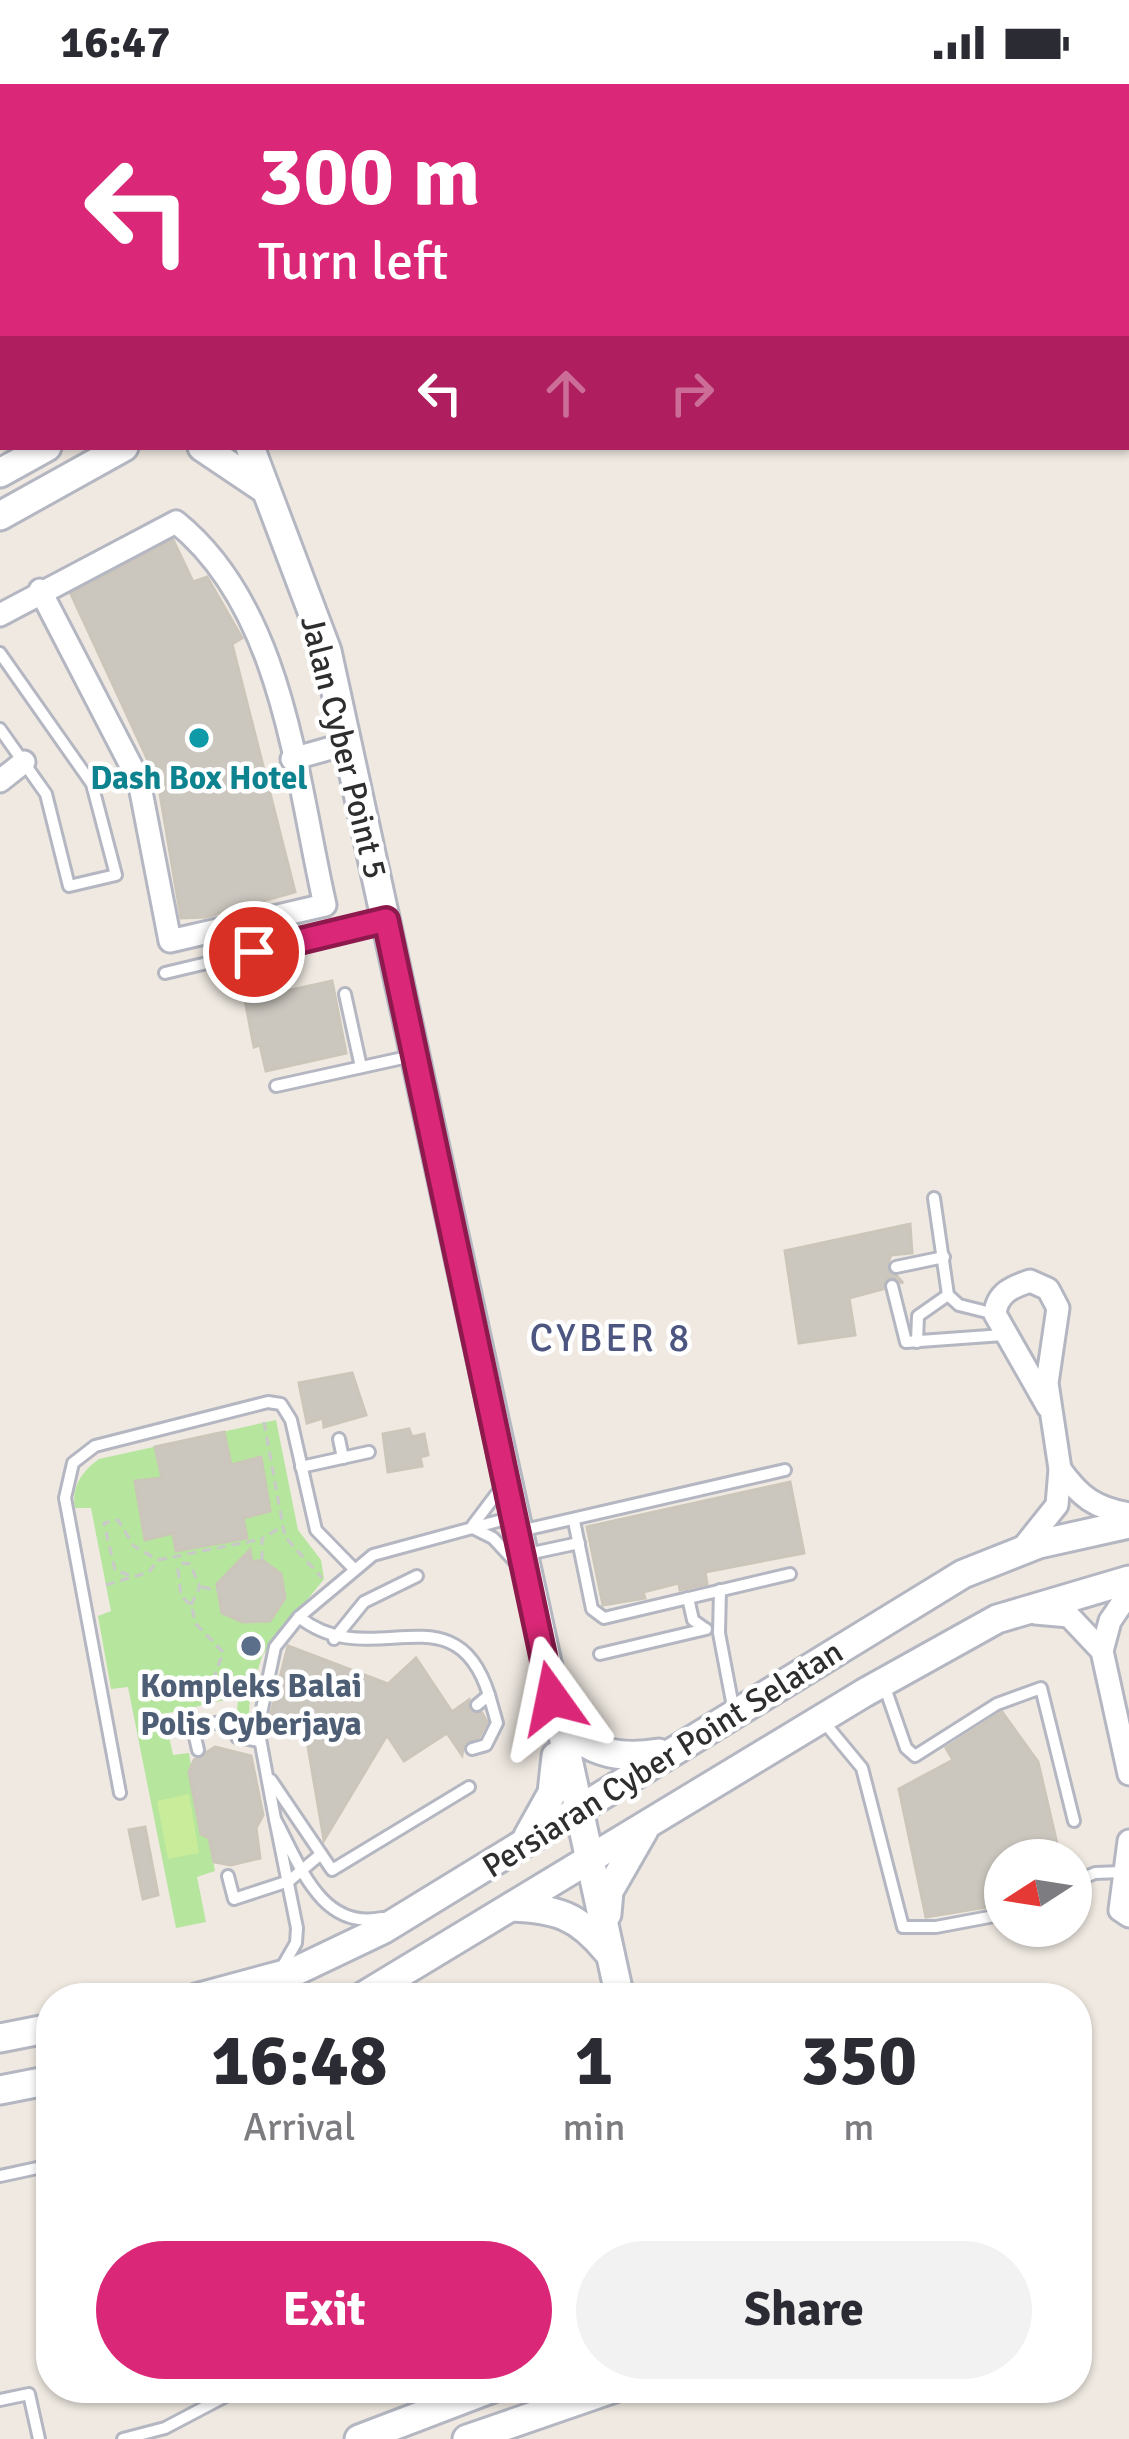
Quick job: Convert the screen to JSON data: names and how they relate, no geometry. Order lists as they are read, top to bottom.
{
  "streets": {
    "main road": ["Jalan Cyber Point 5", "Persiaran Cyber Point Selatan"]
  },
  "crossings": [
    ["Jalan Cyber Point 5", "Persiaran Cyber Point Selatan"]
  ],
  "districts": ["CYBER 8"],
  "places": ["Dash Box Hotel", "Kompleks Balai Polis Cyberjaya"],
  "north": "left",
  "page": {
    "status": "16:47",
    "turn": ["300 m", "Turn left"],
    "eta": [
      "16:48",
      "Arrival",
      "1",
      "min",
      "350",
      "m"
    ],
    "buttons": ["Exit", "Share"]
  }
}
